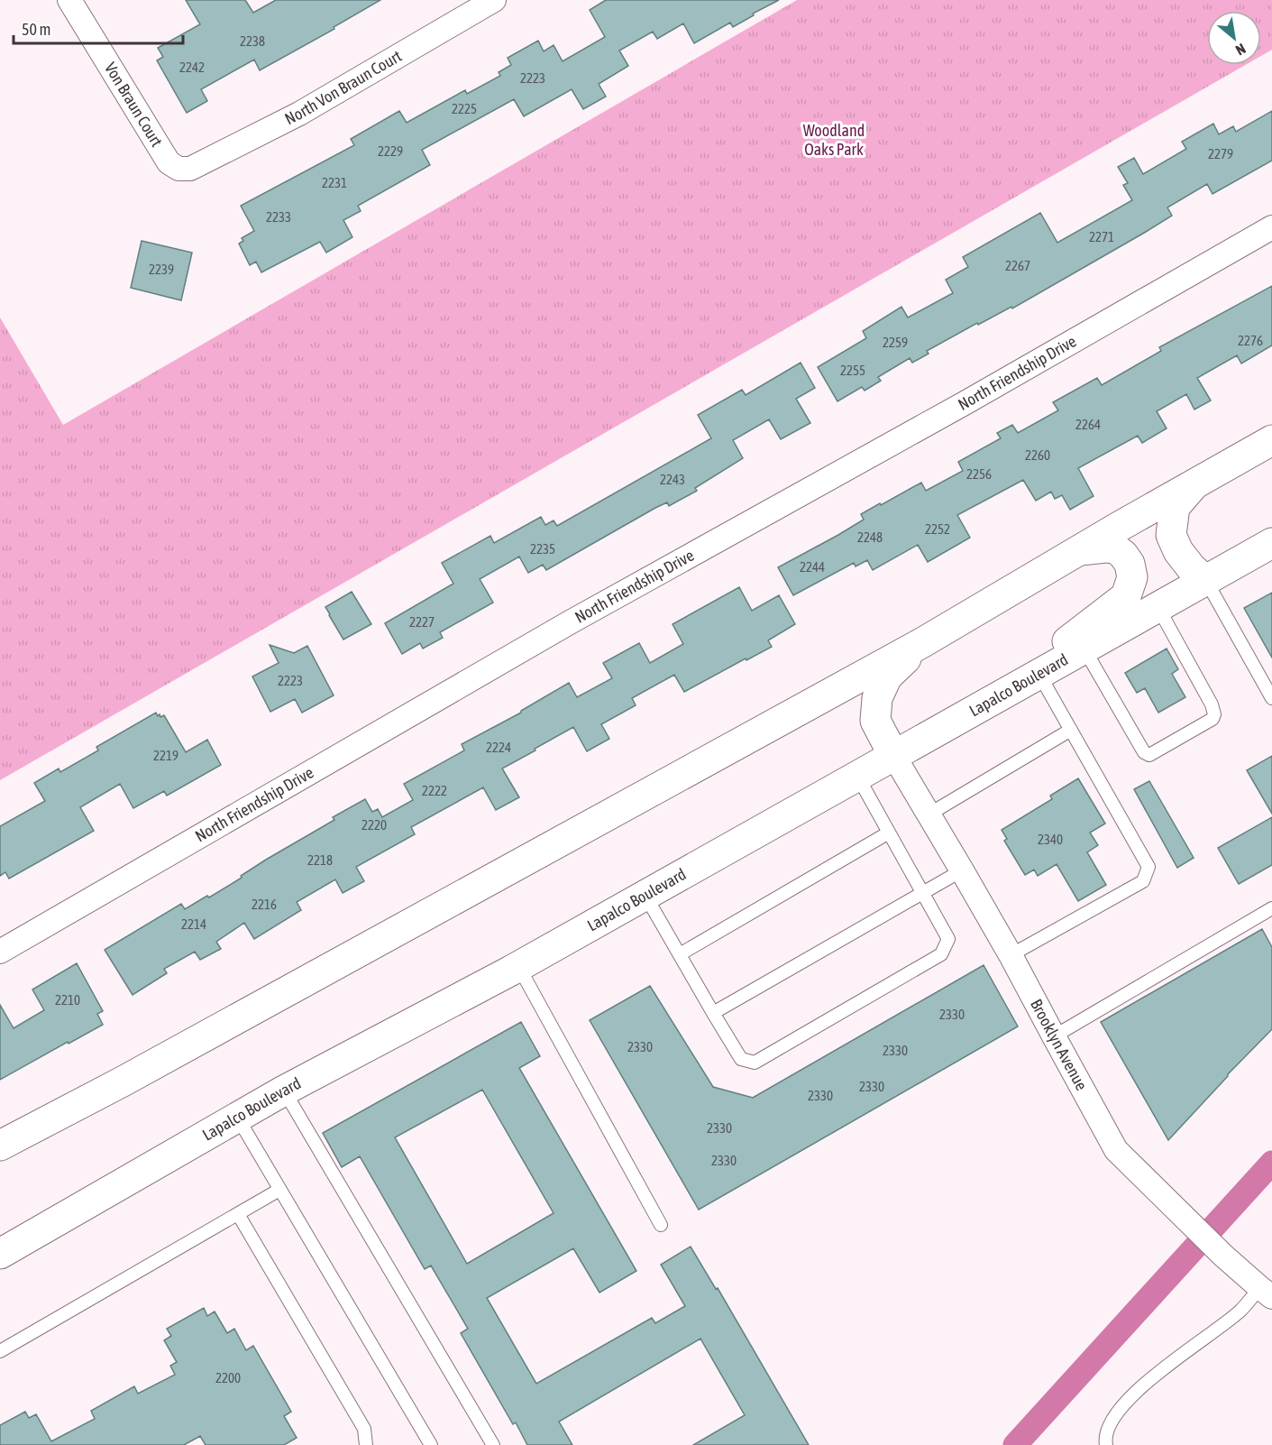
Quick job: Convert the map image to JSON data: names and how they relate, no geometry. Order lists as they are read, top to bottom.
{
  "streets": {
    "main road": ["Lapalco Boulevard"],
    "street": [
      "North Von Braun Court",
      "Von Braun Court",
      "North Friendship Drive",
      "Brooklyn Avenue"
    ]
  },
  "crossings": [
    ["North Von Braun Court", "Von Braun Court"],
    ["Lapalco Boulevard", "Brooklyn Avenue"]
  ],
  "parks": ["Woodland Oaks Park"],
  "house_numbers": [
    "2238",
    "2242",
    "2223",
    "2225",
    "2229",
    "2279",
    "2231",
    "2233",
    "2271",
    "2267",
    "2239",
    "2276",
    "2259",
    "2255",
    "2264",
    "2260",
    "2256",
    "2243",
    "2252",
    "2248",
    "2235",
    "2244",
    "2227",
    "2223",
    "2224",
    "2219",
    "2222",
    "2220",
    "2340",
    "2218",
    "2216",
    "2214",
    "2210",
    "2330",
    "2330",
    "2330",
    "2330",
    "2330",
    "2330",
    "2330",
    "2200"
  ],
  "scale_bar": "50 m",
  "north": "bottom right"
}
